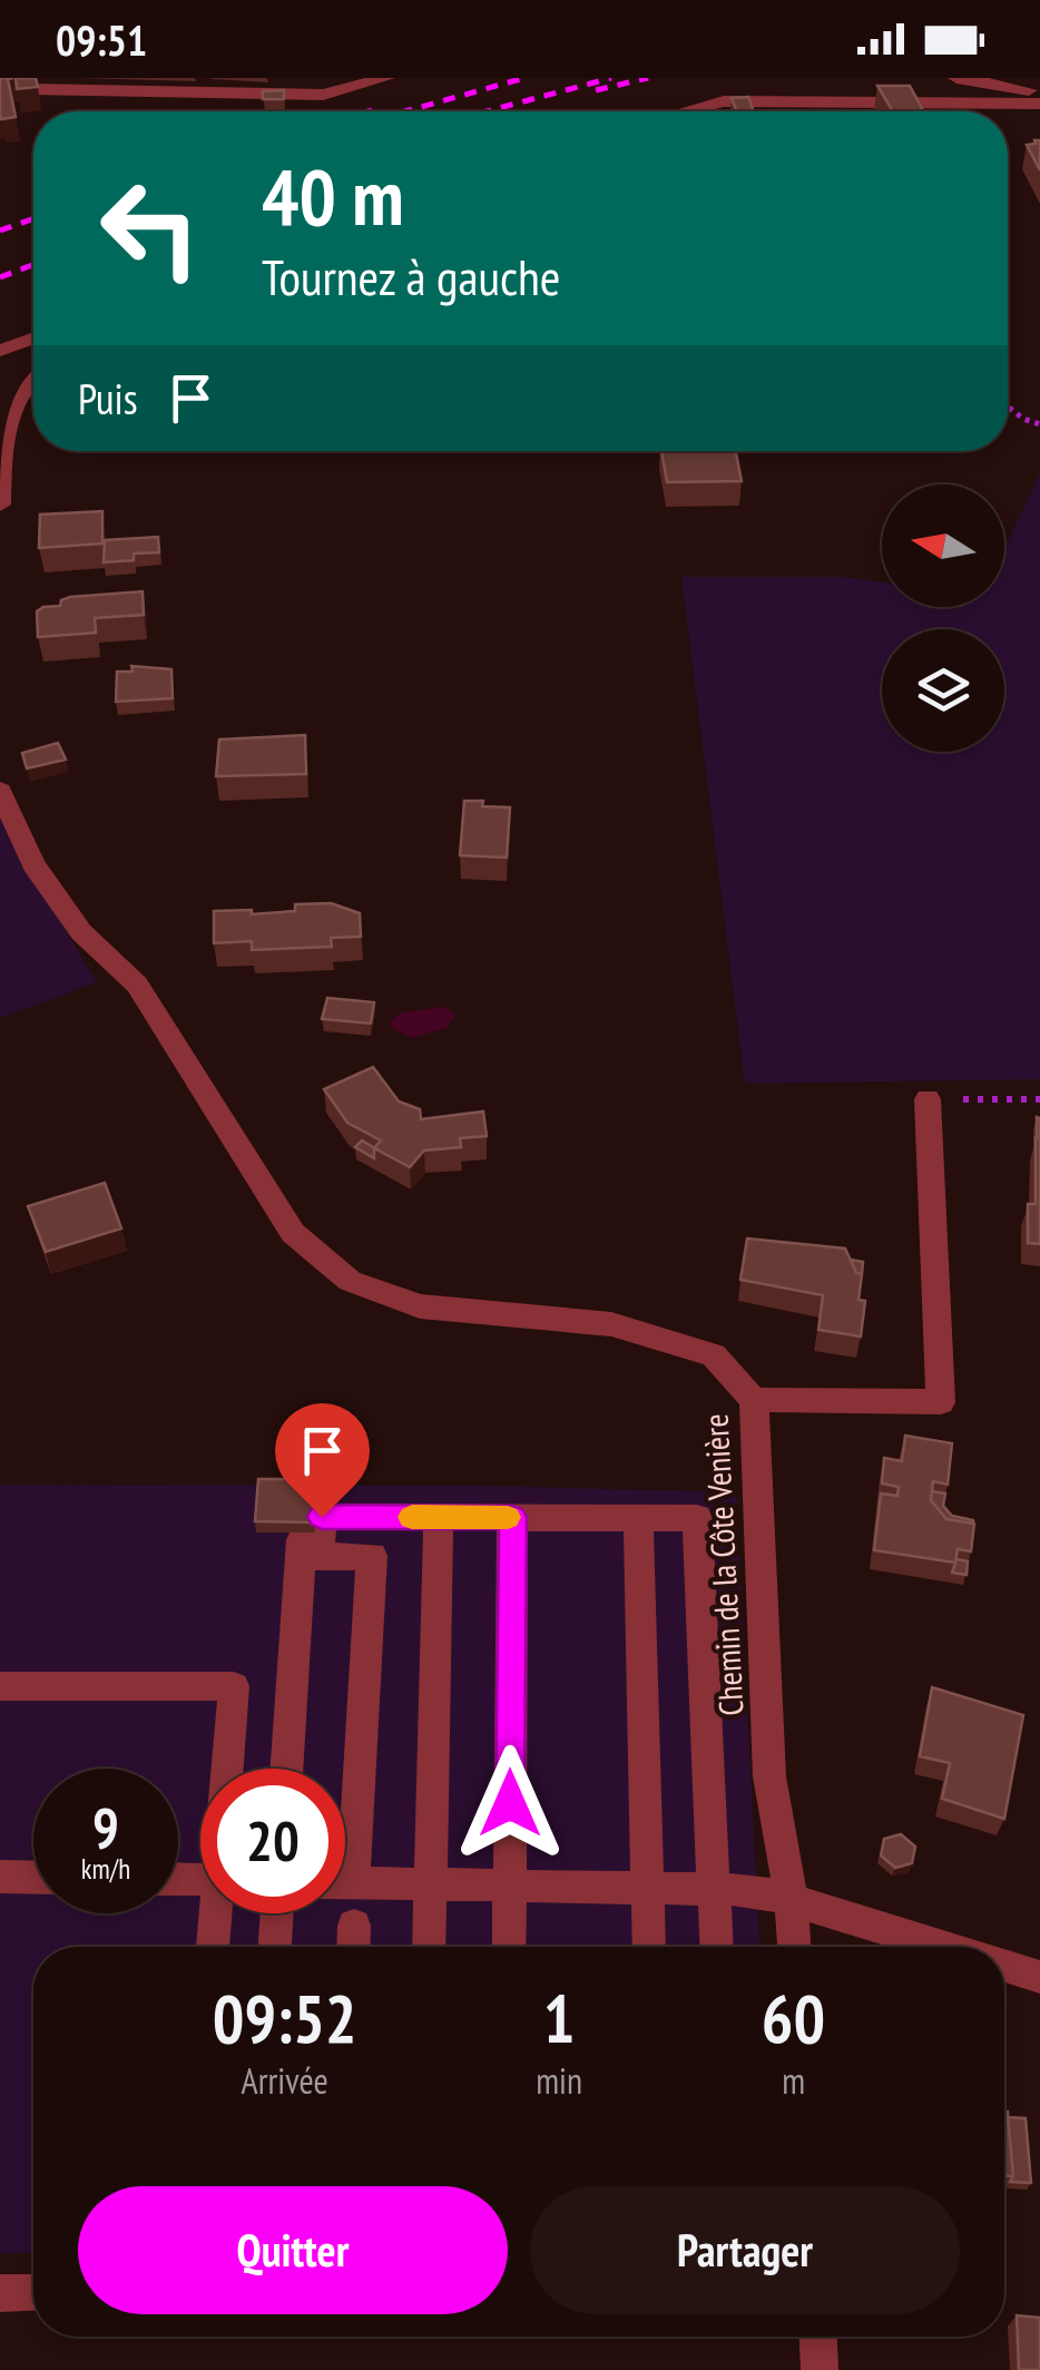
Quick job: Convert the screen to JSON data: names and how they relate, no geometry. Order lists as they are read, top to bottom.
{
  "streets": {
    "street": ["Chemin de la Côte Venière"]
  },
  "north": "left",
  "page": {
    "status": "09:51",
    "turn": ["40 m", "Tournez à gauche"],
    "then": "Puis",
    "speed": "9 km/h",
    "limit": "20",
    "eta": [
      "09:52",
      "Arrivée",
      "1",
      "min",
      "60",
      "m"
    ],
    "buttons": ["Quitter", "Partager"]
  }
}
